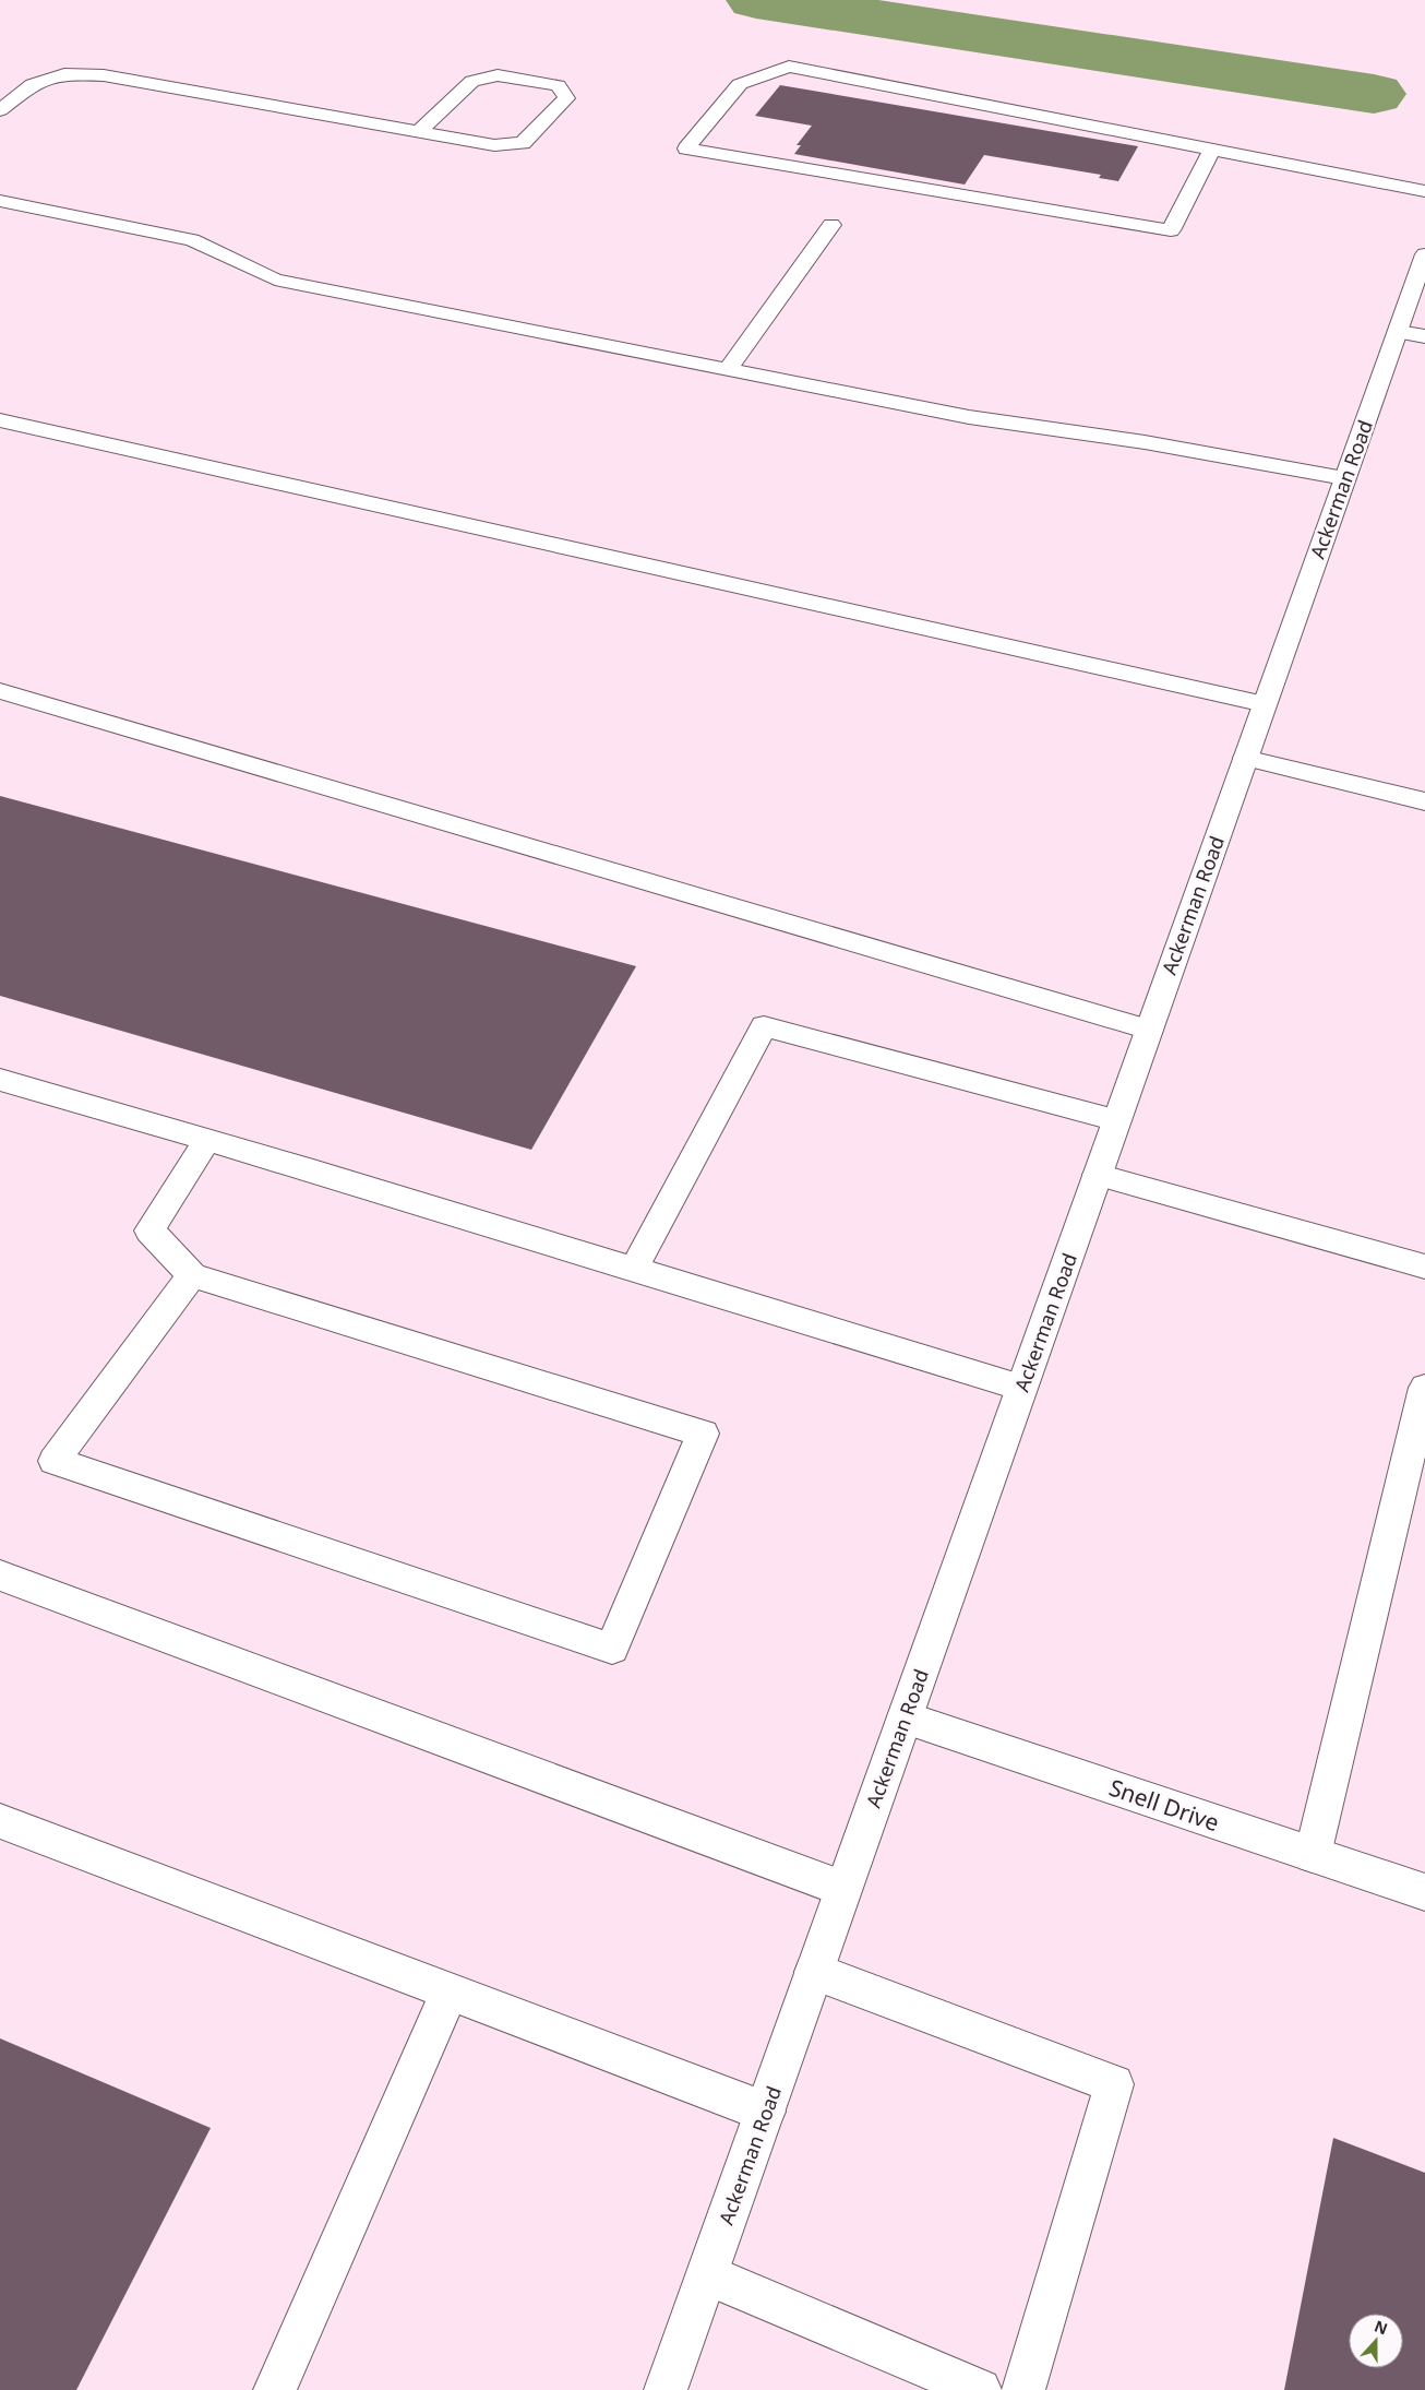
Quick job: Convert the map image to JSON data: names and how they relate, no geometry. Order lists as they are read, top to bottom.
{
  "streets": {
    "street": ["Ackerman Road", "Snell Drive"]
  },
  "crossings": [
    ["Ackerman Road", "Snell Drive"]
  ],
  "north": "top"
}
